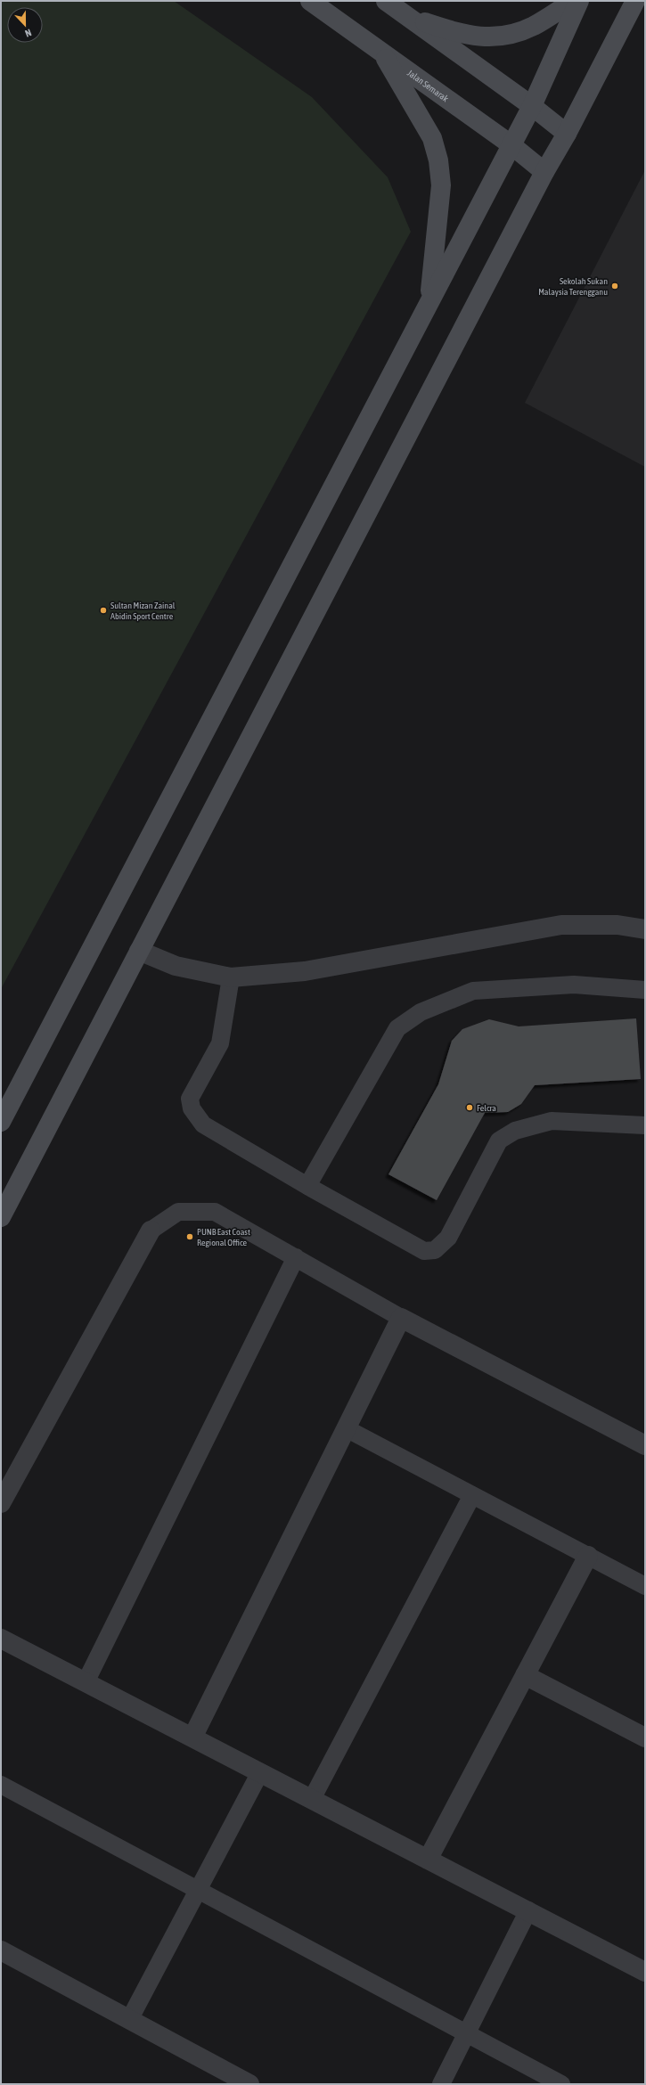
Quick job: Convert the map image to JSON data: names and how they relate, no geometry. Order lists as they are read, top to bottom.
{
  "streets": {
    "main road": ["Jalan Semarak"]
  },
  "places": [
    "Sekolah Sukan Malaysia Terengganu",
    "Sultan Mizan Zainal Abidin Sport Centre",
    "Felcra",
    "PUNB East Coast Regional Office"
  ],
  "north": "bottom"
}
